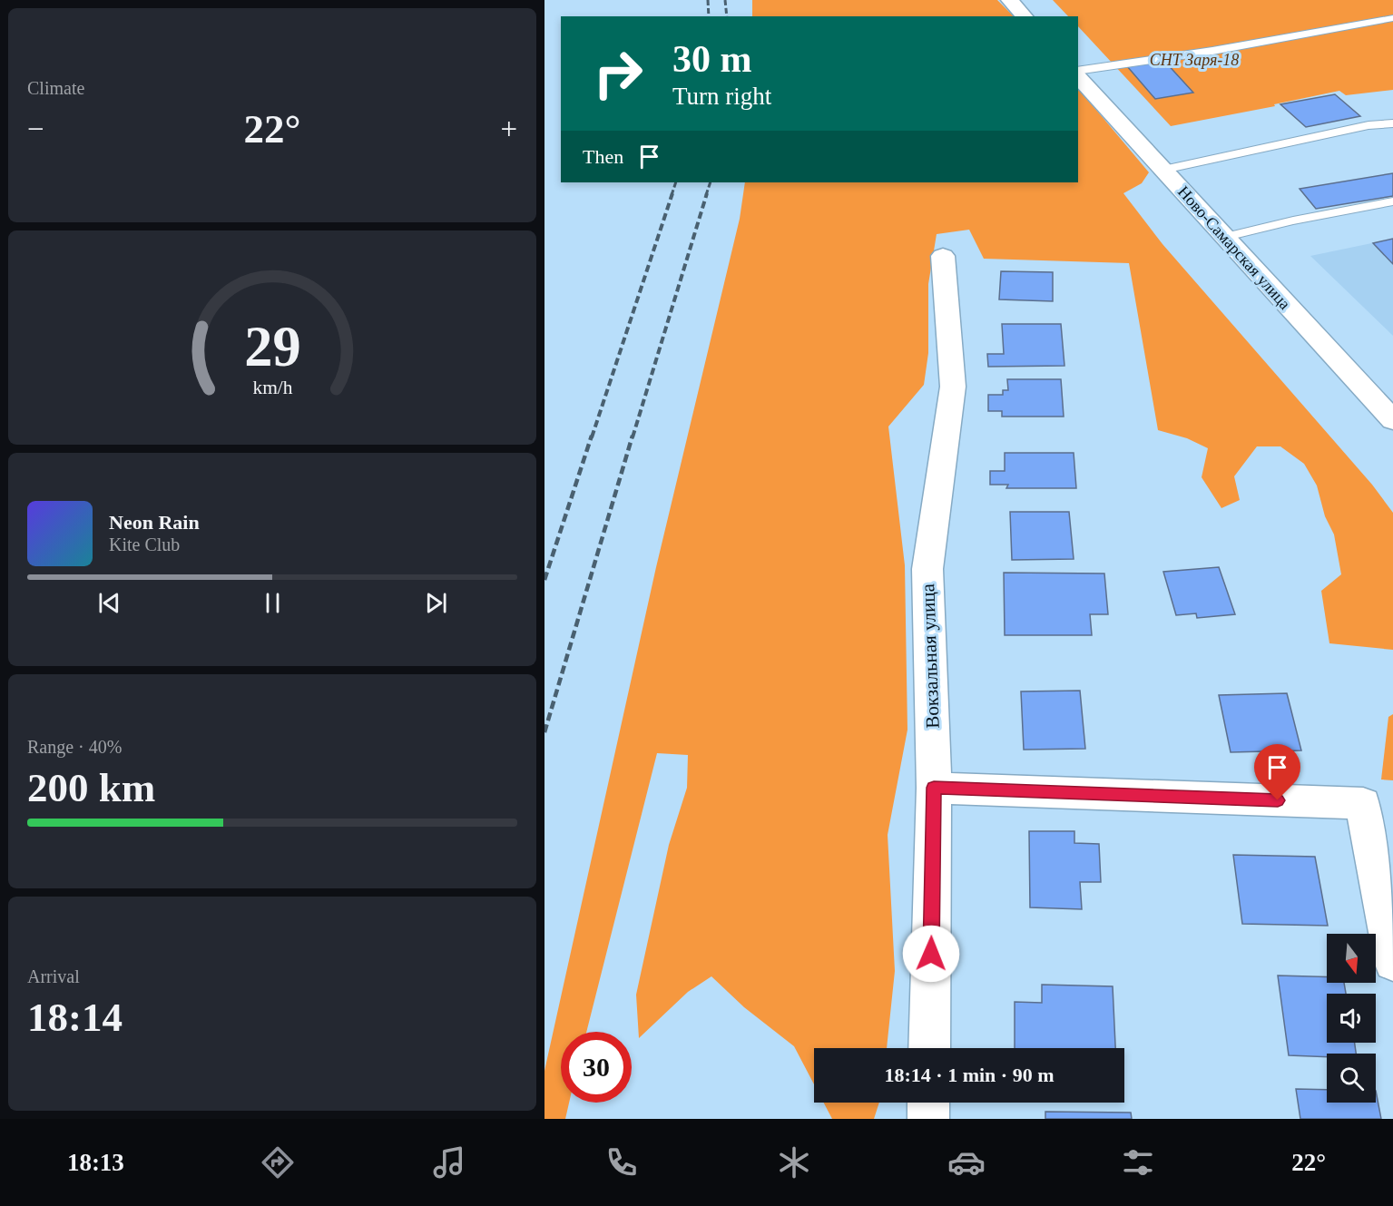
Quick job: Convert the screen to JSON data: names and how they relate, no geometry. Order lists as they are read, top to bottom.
{
  "streets": {
    "street": ["Ново-Самарская улица", "Вокзальная улица"]
  },
  "parks": ["СНТ Заря-18"],
  "north": "bottom",
  "page": {
    "tile": [
      "Climate",
      ["Range · 40%", "200 km"],
      ["Arrival", "18:14"]
    ],
    "turn": ["30 m", "Turn right"],
    "heat": ["−", "22°", "+"],
    "then": "Then",
    "song": ["Neon Rain", "Kite Club"],
    "limit": "30",
    "trip": "18:14 · 1 min · 90 m",
    "tabs": ["18:13", "22°"],
    "gauge": ["29", "km/h"]
  }
}
